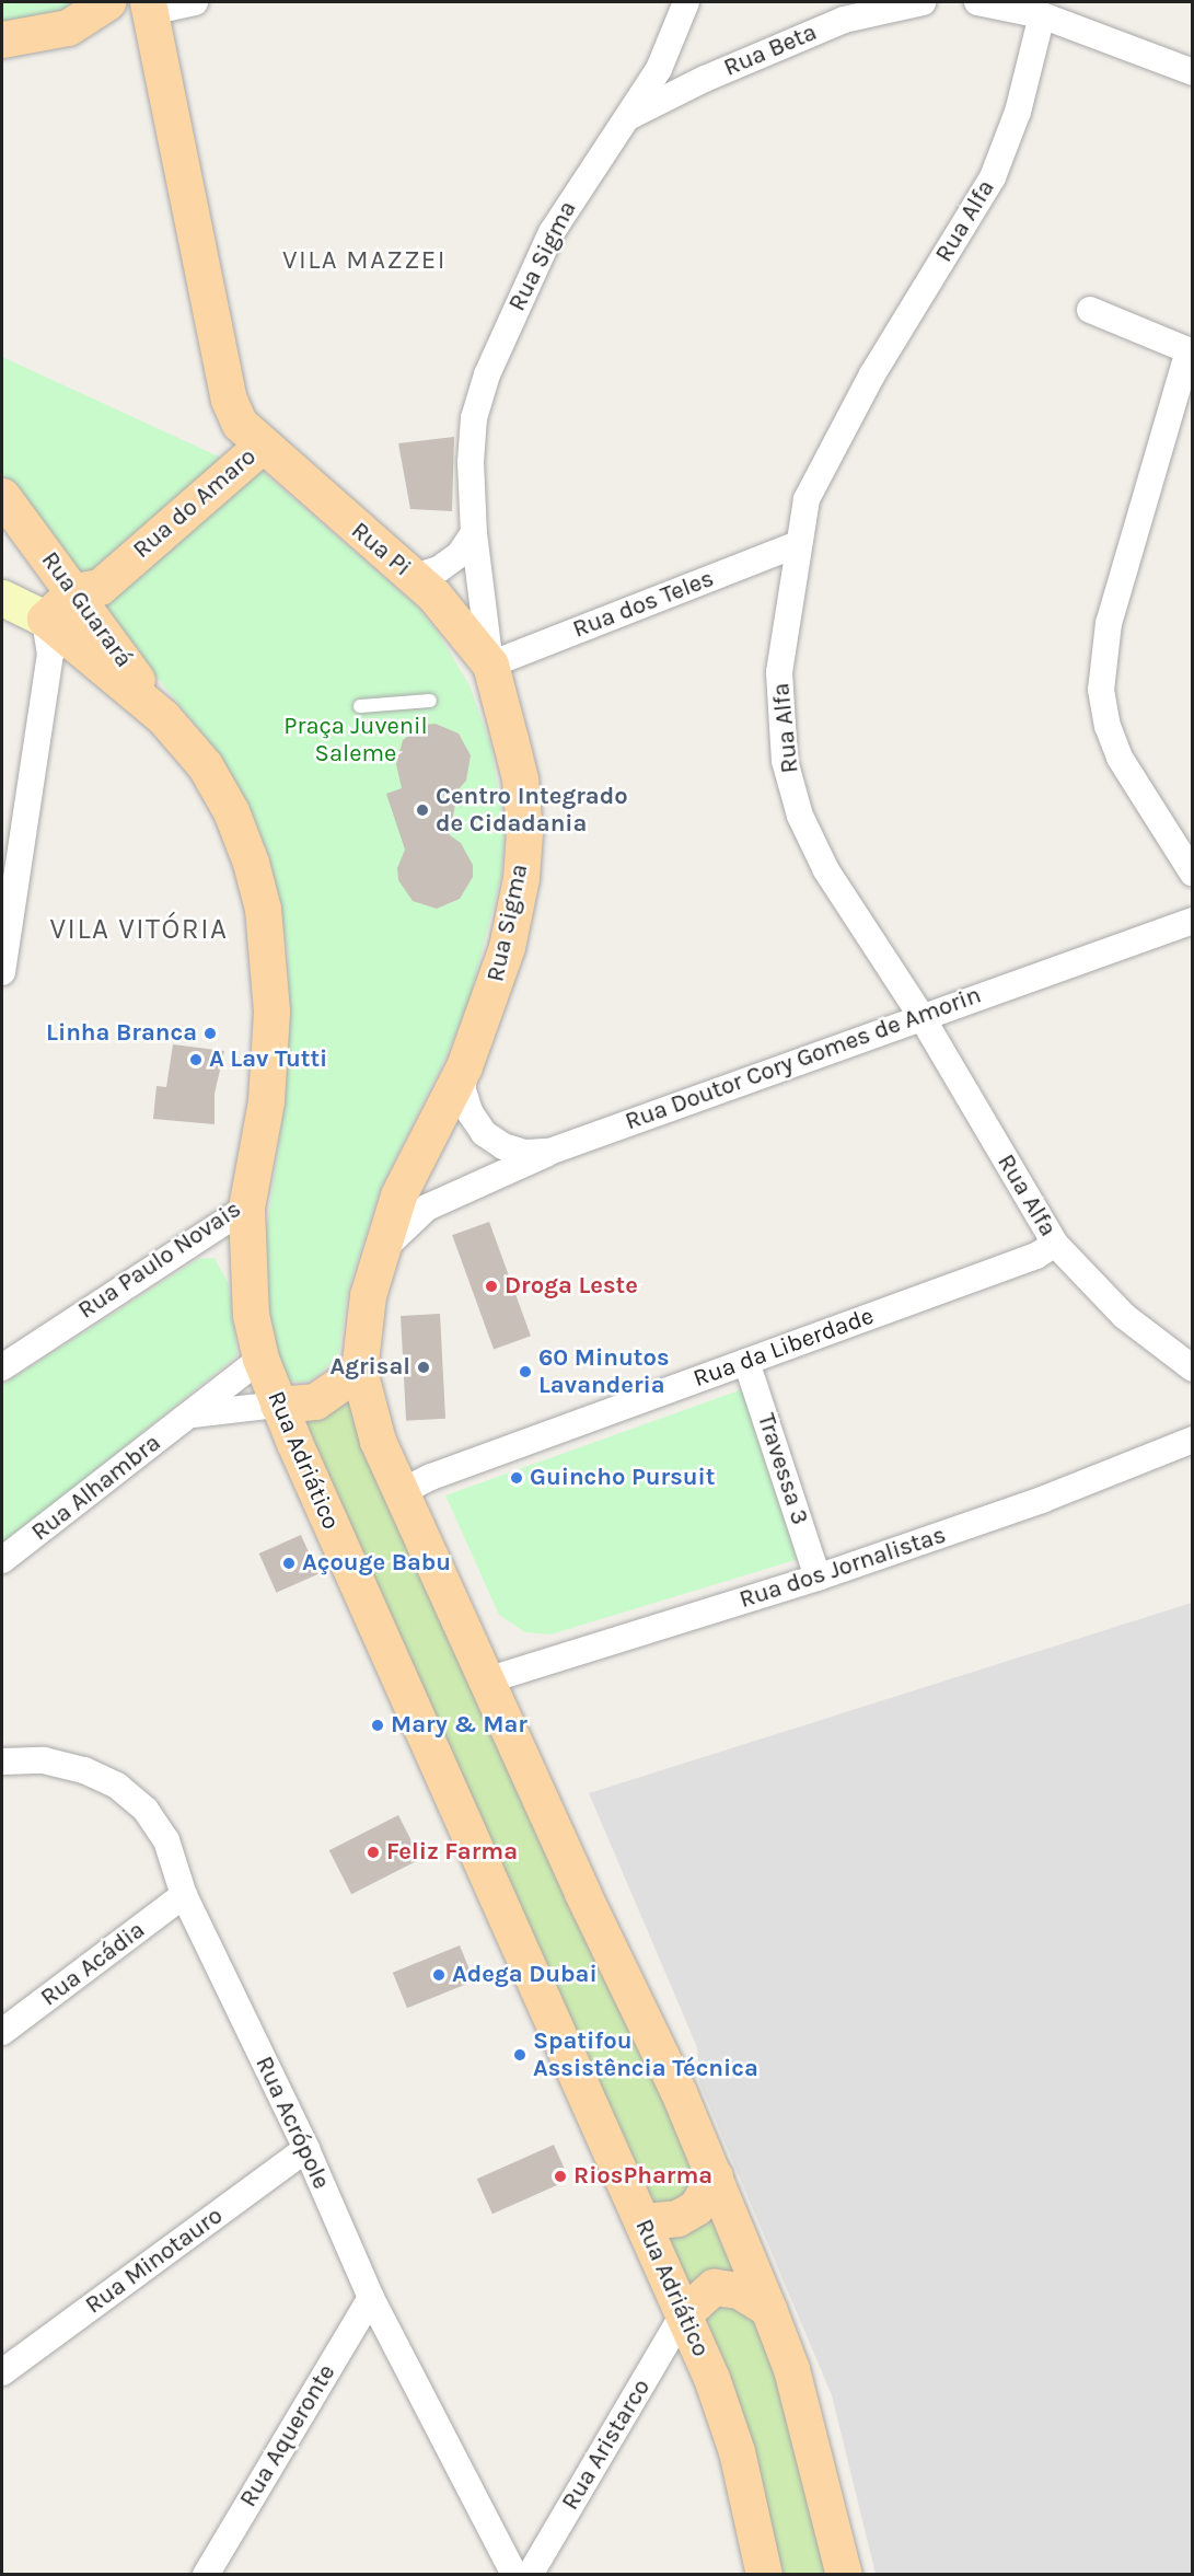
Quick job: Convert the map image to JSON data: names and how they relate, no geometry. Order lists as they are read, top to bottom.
{
  "streets": {
    "main road": [
      "Rua Sigma",
      "Rua do Amaro",
      "Rua Pi",
      "Rua Guarará",
      "Rua Paulo Novais",
      "Rua Adriático"
    ],
    "street": [
      "Rua Beta",
      "Rua Alfa",
      "Rua dos Teles",
      "Rua Doutor Cory Gomes de Amorin",
      "Rua da Liberdade",
      "Travessa 3",
      "Rua Alhambra",
      "Rua dos Jornalistas",
      "Rua Acádia",
      "Rua Acrópole",
      "Rua Minotauro",
      "Rua Aqueronte",
      "Rua Aristarco"
    ]
  },
  "crossings": [
    ["Rua Beta", "Rua Sigma"],
    ["Rua Alfa", "Rua dos Teles"],
    ["Rua Alfa", "Rua Doutor Cory Gomes de Amorin"],
    ["Rua Alfa", "Rua da Liberdade"],
    ["Rua Sigma", "Rua Pi"],
    ["Rua Sigma", "Rua dos Teles"],
    ["Rua Sigma", "Rua Doutor Cory Gomes de Amorin"],
    ["Rua do Amaro", "Rua Pi"],
    ["Rua do Amaro", "Rua Guarará"],
    ["Rua do Amaro", "Rua Paulo Novais"],
    ["Rua Pi", "Rua dos Teles"],
    ["Rua Guarará", "Rua Paulo Novais"],
    ["Rua Paulo Novais", "Rua Adriático"],
    ["Rua da Liberdade", "Travessa 3"],
    ["Rua Adriático", "Rua Alhambra"],
    ["Rua Adriático", "Rua Aristarco"],
    ["Travessa 3", "Rua dos Jornalistas"],
    ["Rua Acádia", "Rua Acrópole"],
    ["Rua Acrópole", "Rua Minotauro"],
    ["Rua Acrópole", "Rua Aqueronte"]
  ],
  "districts": ["VILA MAZZEI", "VILA VITÓRIA"],
  "parks": ["Praça Juvenil Saleme"],
  "places": [
    "Centro Integrado de Cidadania",
    "Linha Branca",
    "A Lav Tutti",
    "Droga Leste",
    "Agrisal",
    "60 Minutos Lavanderia",
    "Guincho Pursuit",
    "Açouge Babu",
    "Mary & Mar",
    "Feliz Farma",
    "Adega Dubai",
    "Spatifou Assistência Técnica",
    "RiosPharma"
  ]
}
